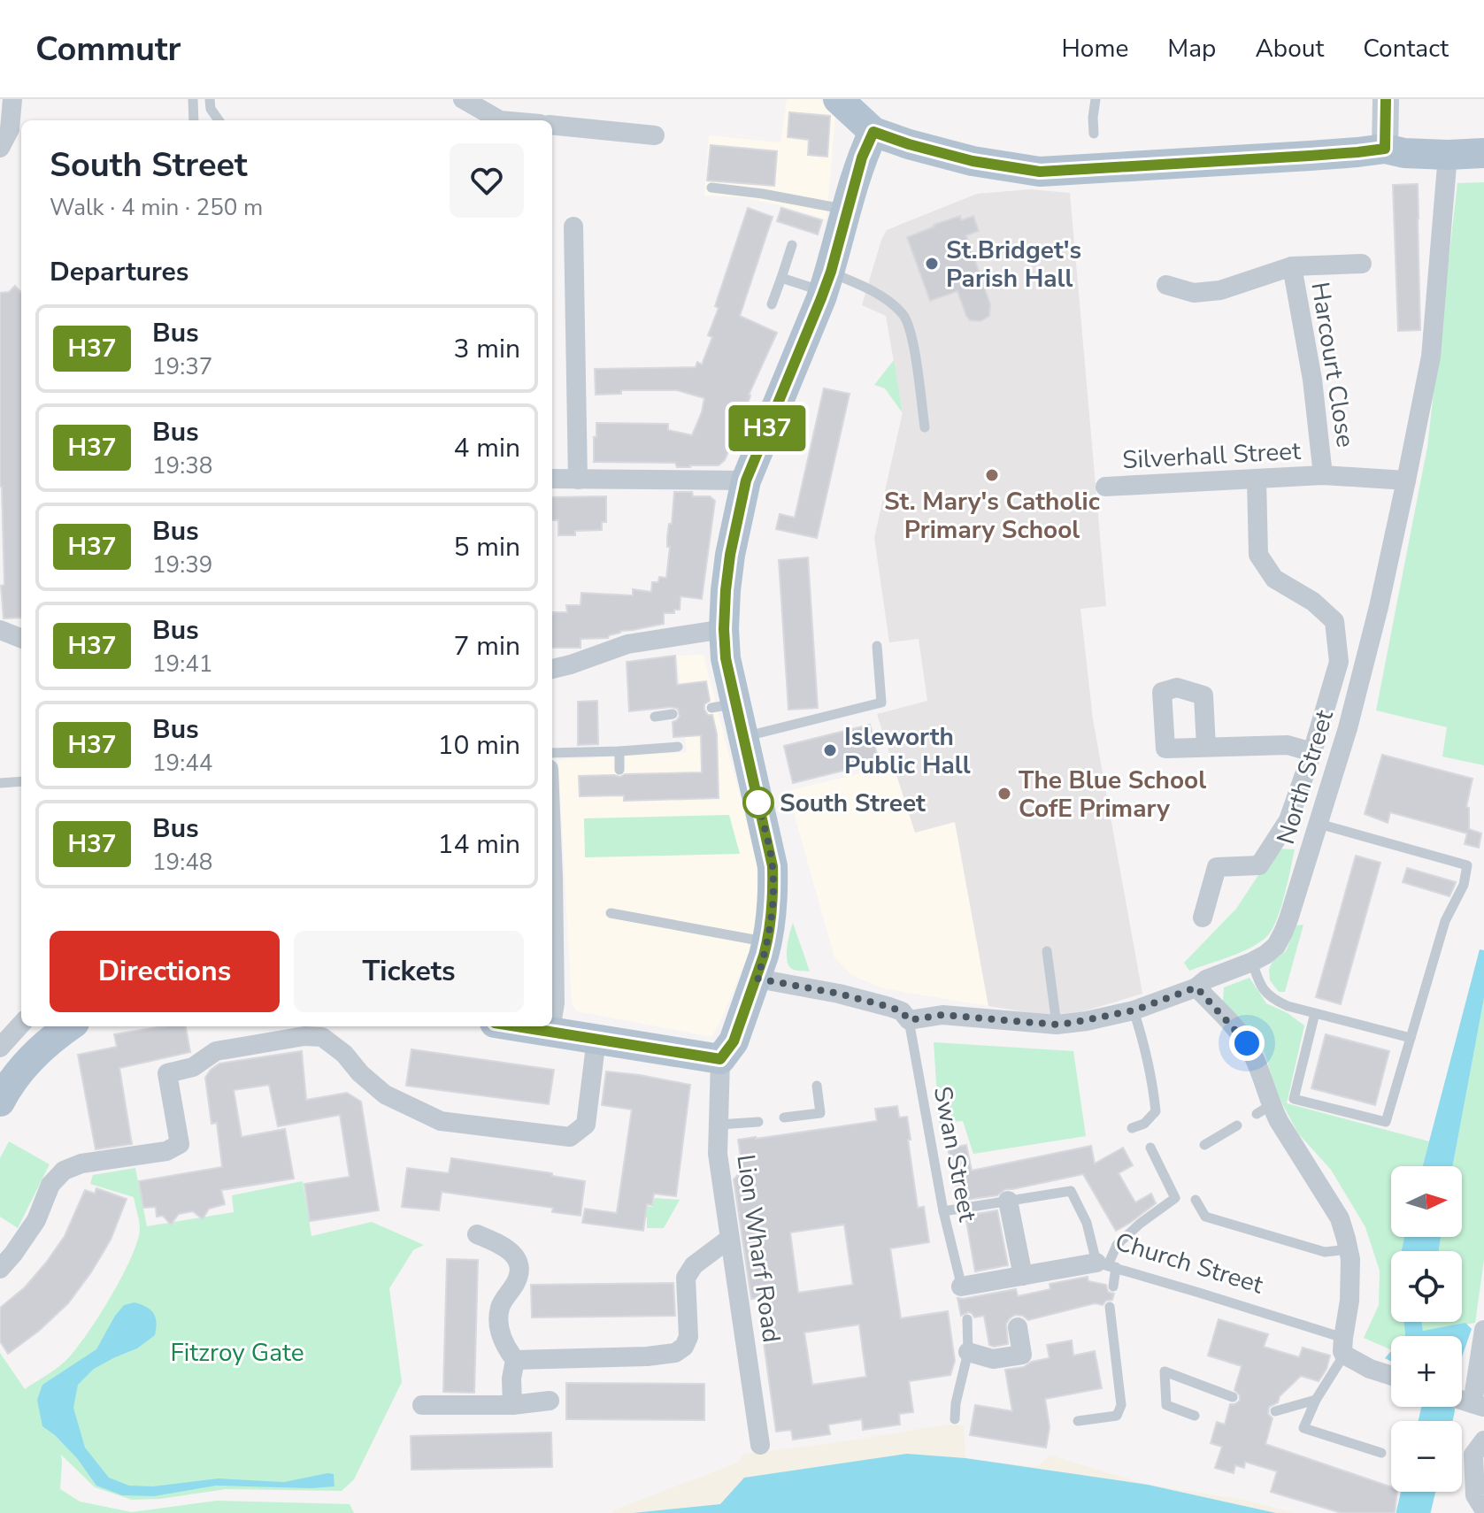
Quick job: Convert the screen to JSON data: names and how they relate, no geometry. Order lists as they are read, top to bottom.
{
  "streets": {
    "street": [
      "Harcourt Close",
      "Silverhall Street",
      "North Street",
      "Lion Wharf Road",
      "Church Street"
    ],
    "lane": ["Swan Street"]
  },
  "crossings": [
    ["Harcourt Close", "Silverhall Street"],
    ["Silverhall Street", "North Street"],
    ["North Street", "Swan Street"],
    ["Swan Street", "Church Street"]
  ],
  "parks": ["Fitzroy Gate"],
  "places": [
    "St.Bridget's Parish Hall",
    "St. Mary's Catholic Primary School",
    "Isleworth Public Hall",
    "The Blue School CofE Primary",
    "South Street"
  ],
  "lines": ["bus line H37"],
  "north": "right",
  "page": {
    "header": "Commutr",
    "nav": [
      "Home",
      "Map",
      "About",
      "Contact"
    ],
    "on_map": "H37",
    "heading": [
      ["South Street", "Walk · 4 min · 250 m"],
      "Departures"
    ],
    "list": [
      {
        "mark": "H37",
        "name": "Bus",
        "note": "19:37",
        "value": "3 min"
      },
      {
        "mark": "H37",
        "name": "Bus",
        "note": "19:38",
        "value": "4 min"
      },
      {
        "mark": "H37",
        "name": "Bus",
        "note": "19:39",
        "value": "5 min"
      },
      {
        "mark": "H37",
        "name": "Bus",
        "note": "19:41",
        "value": "7 min"
      },
      {
        "mark": "H37",
        "name": "Bus",
        "note": "19:44",
        "value": "10 min"
      },
      {
        "mark": "H37",
        "name": "Bus",
        "note": "19:48",
        "value": "14 min"
      }
    ],
    "buttons": ["Directions", "Tickets"],
    "map_buttons": ["+", "−"]
  }
}
